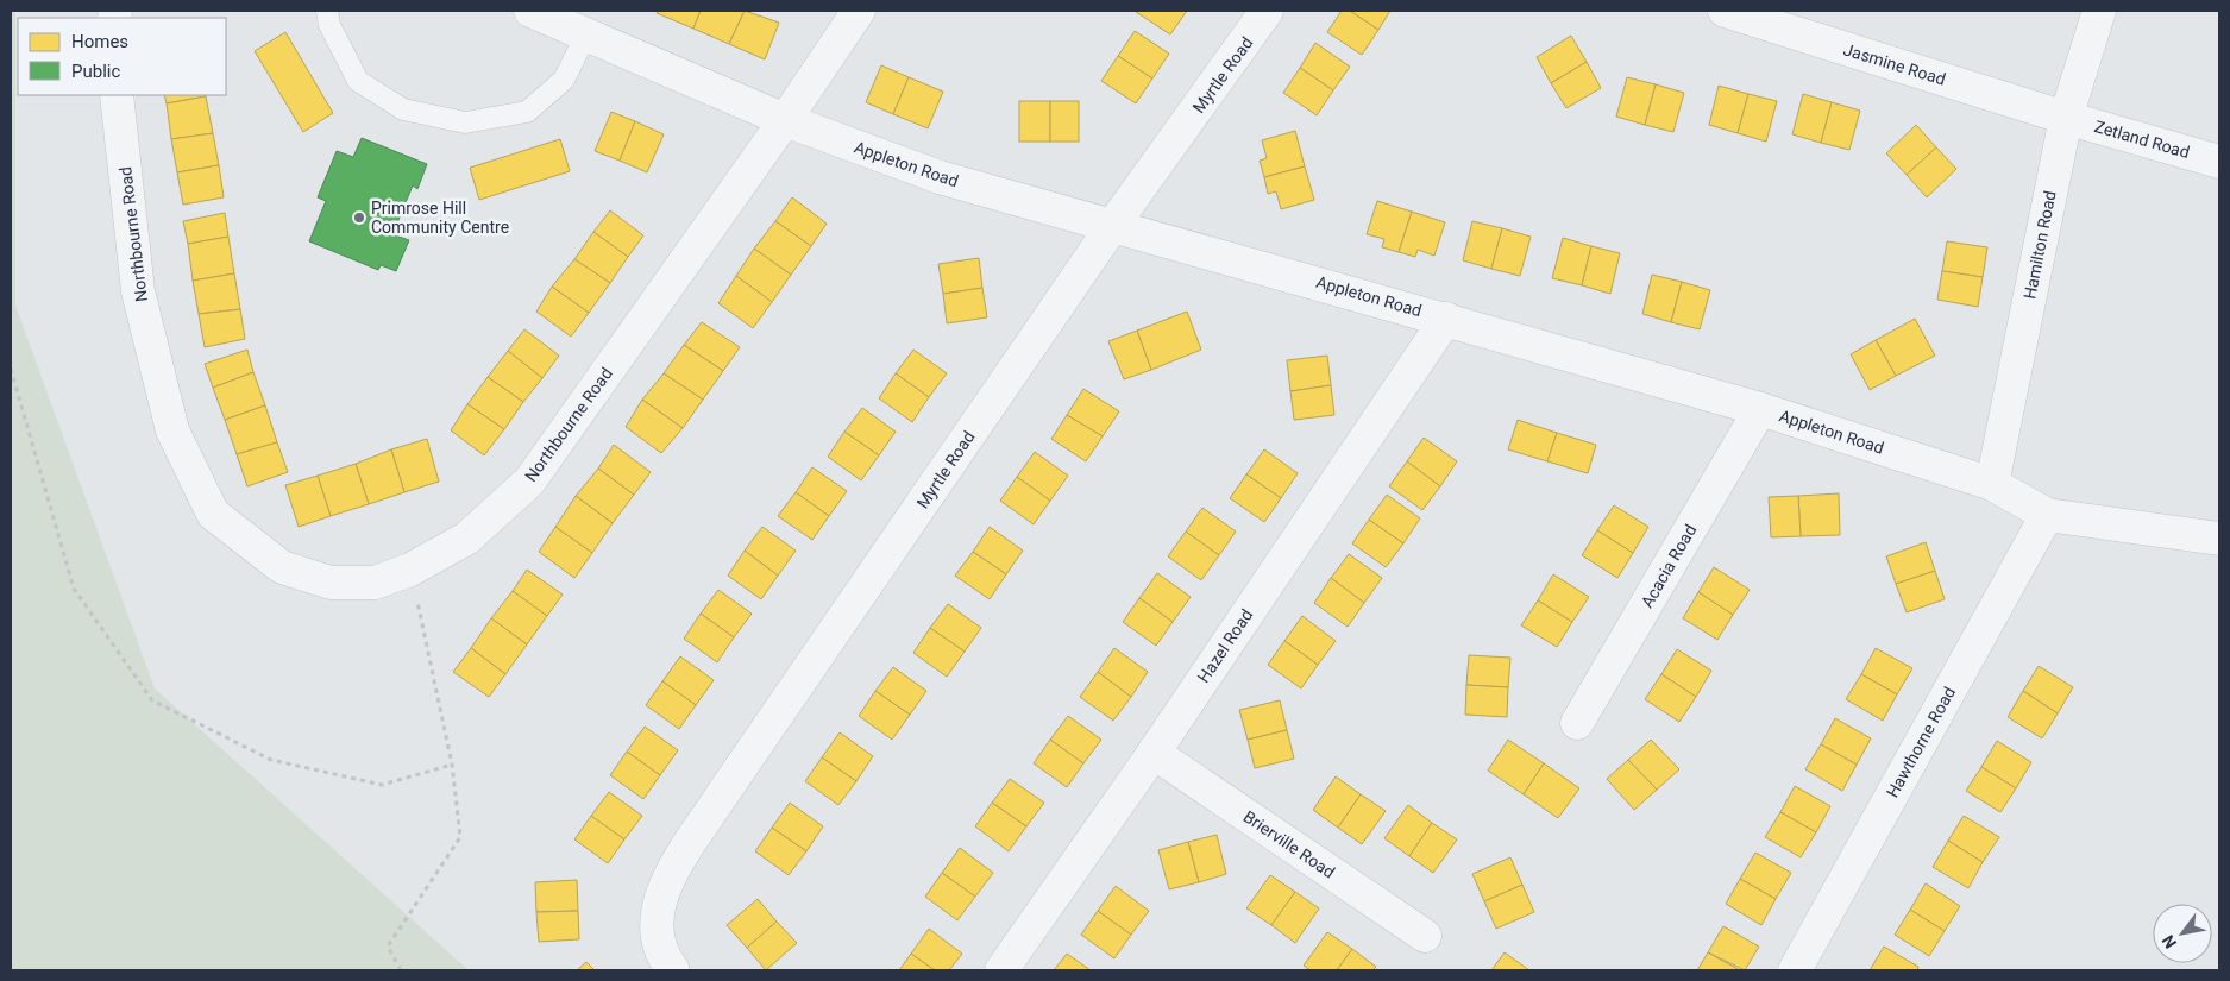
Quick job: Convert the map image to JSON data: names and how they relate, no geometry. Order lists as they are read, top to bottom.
{
  "streets": {
    "street": [
      "Jasmine Road",
      "Myrtle Road",
      "Zetland Road",
      "Appleton Road",
      "Northbourne Road",
      "Hamilton Road",
      "Acacia Road",
      "Hazel Road",
      "Hawthorne Road",
      "Brierville Road"
    ]
  },
  "crossings": [
    ["Jasmine Road", "Zetland Road"],
    ["Jasmine Road", "Hamilton Road"],
    ["Myrtle Road", "Appleton Road"],
    ["Zetland Road", "Hamilton Road"],
    ["Appleton Road", "Northbourne Road"],
    ["Appleton Road", "Hamilton Road"],
    ["Appleton Road", "Acacia Road"],
    ["Appleton Road", "Hazel Road"],
    ["Appleton Road", "Hawthorne Road"],
    ["Hazel Road", "Brierville Road"]
  ],
  "places": ["Primrose Hill Community Centre"],
  "legend": ["Homes", "Public"],
  "north": "bottom left"
}
